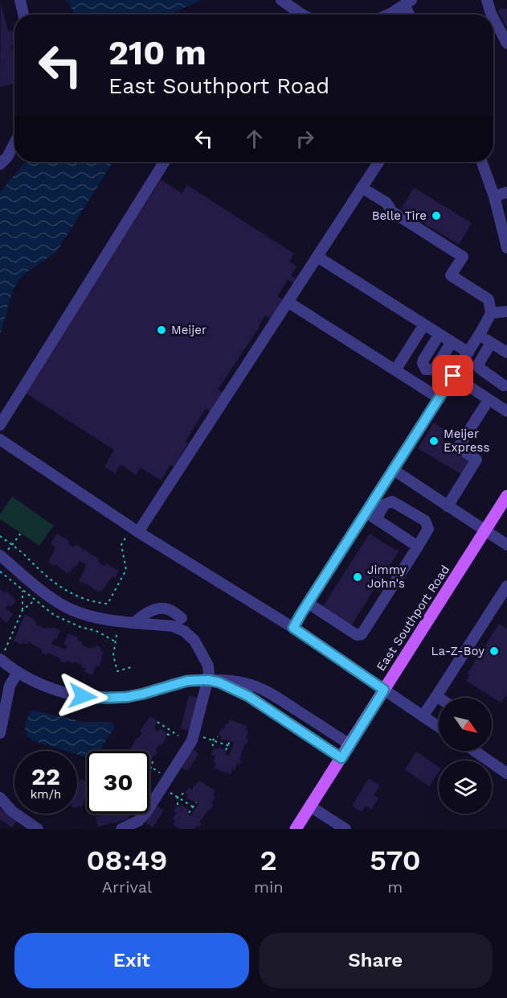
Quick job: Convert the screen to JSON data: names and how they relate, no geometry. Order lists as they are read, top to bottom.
{
  "streets": {
    "main road": ["East Southport Road"]
  },
  "places": [
    "Belle Tire",
    "Meijer",
    "Meijer Express",
    "Jimmy John's",
    "La-Z-Boy"
  ],
  "north": "bottom right",
  "page": {
    "turn": ["210 m", "East Southport Road"],
    "speed": "22 km/h",
    "limit": "30",
    "eta": [
      "08:49",
      "Arrival",
      "2",
      "min",
      "570",
      "m"
    ],
    "buttons": ["Exit", "Share"]
  }
}
